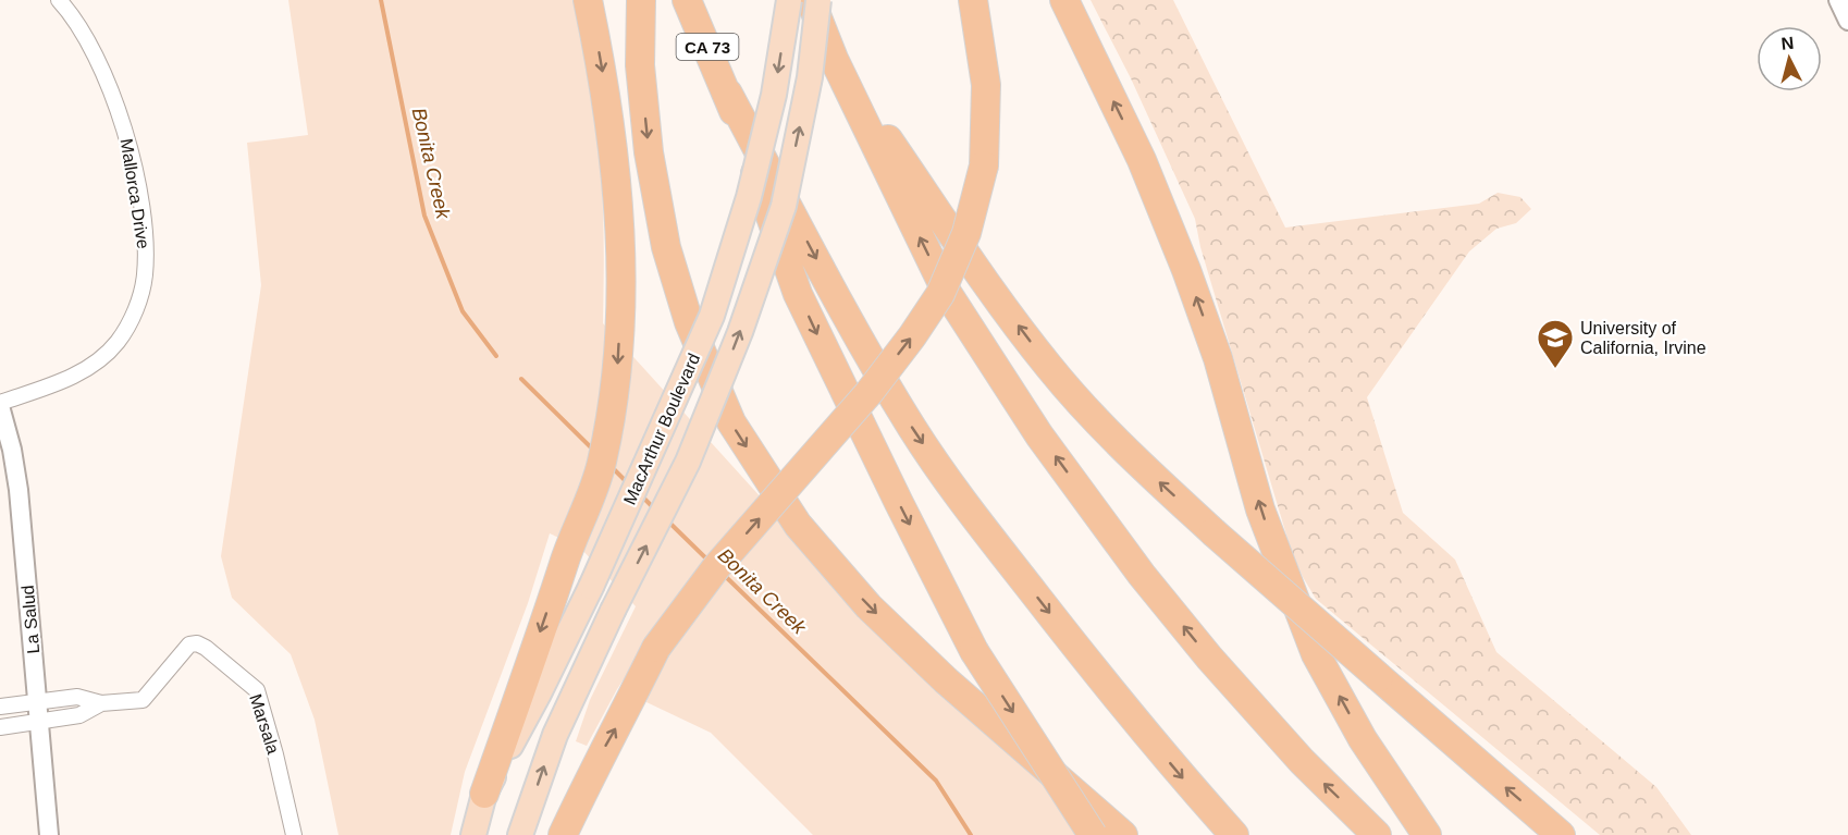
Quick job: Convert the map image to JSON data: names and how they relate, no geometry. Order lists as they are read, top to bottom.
{
  "streets": {
    "highway": ["CA 73"],
    "main road": ["MacArthur Boulevard"],
    "street": ["Mallorca Drive", "La Salud", "Marsala"]
  },
  "crossings": [
    ["Mallorca Drive", "La Salud"],
    ["La Salud", "Marsala"]
  ],
  "water": ["Bonita Creek"],
  "places": {
    "school or university": ["University of California, Irvine"]
  },
  "north": "top"
}
